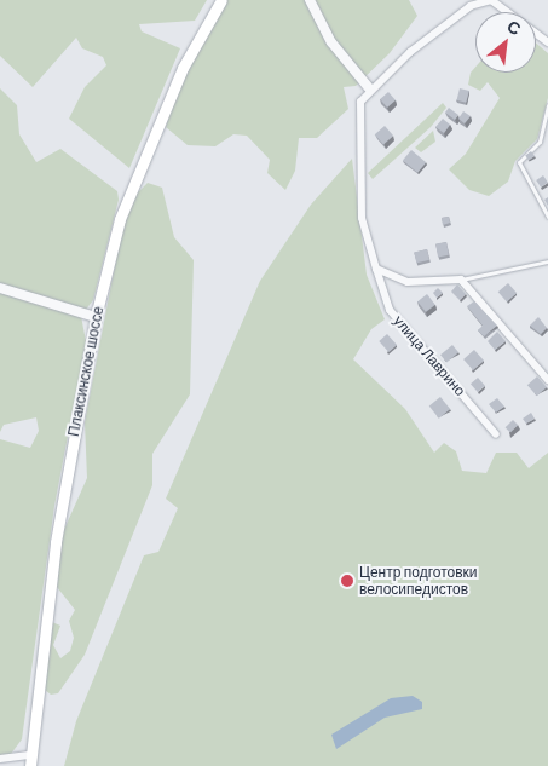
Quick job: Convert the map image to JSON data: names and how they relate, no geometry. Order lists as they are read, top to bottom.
{
  "streets": {
    "main road": ["Плаксинское шоссе"],
    "street": ["улица Лаврино"]
  },
  "places": ["Центр подготовки велосипедистов"],
  "north": "top right"
}
